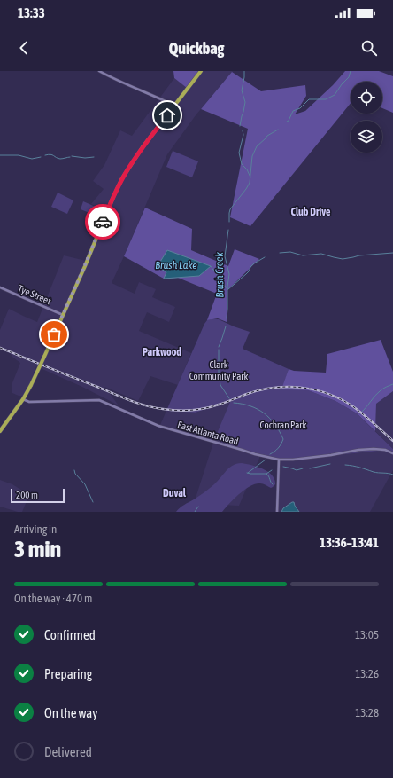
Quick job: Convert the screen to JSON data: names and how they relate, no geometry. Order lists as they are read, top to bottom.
{
  "streets": {
    "street": ["Tye Street", "East Atlanta Road"]
  },
  "districts": ["Club Drive", "Parkwood", "Duval"],
  "water": ["Brush Lake", "Brush Creek"],
  "parks": ["Clark Community Park", "Cochran Park"],
  "scale_bar": "200 m",
  "page": {
    "status": "13:33",
    "header": "Quickbag",
    "scale": "200 m",
    "heading": ["3 min", "Arriving in", "13:36–13:41"],
    "bar": "On the way · 470 m",
    "list": [
      ["Confirmed", "13:05"],
      ["Preparing", "13:26"],
      ["On the way", "13:28"],
      "Delivered"
    ]
  }
}
